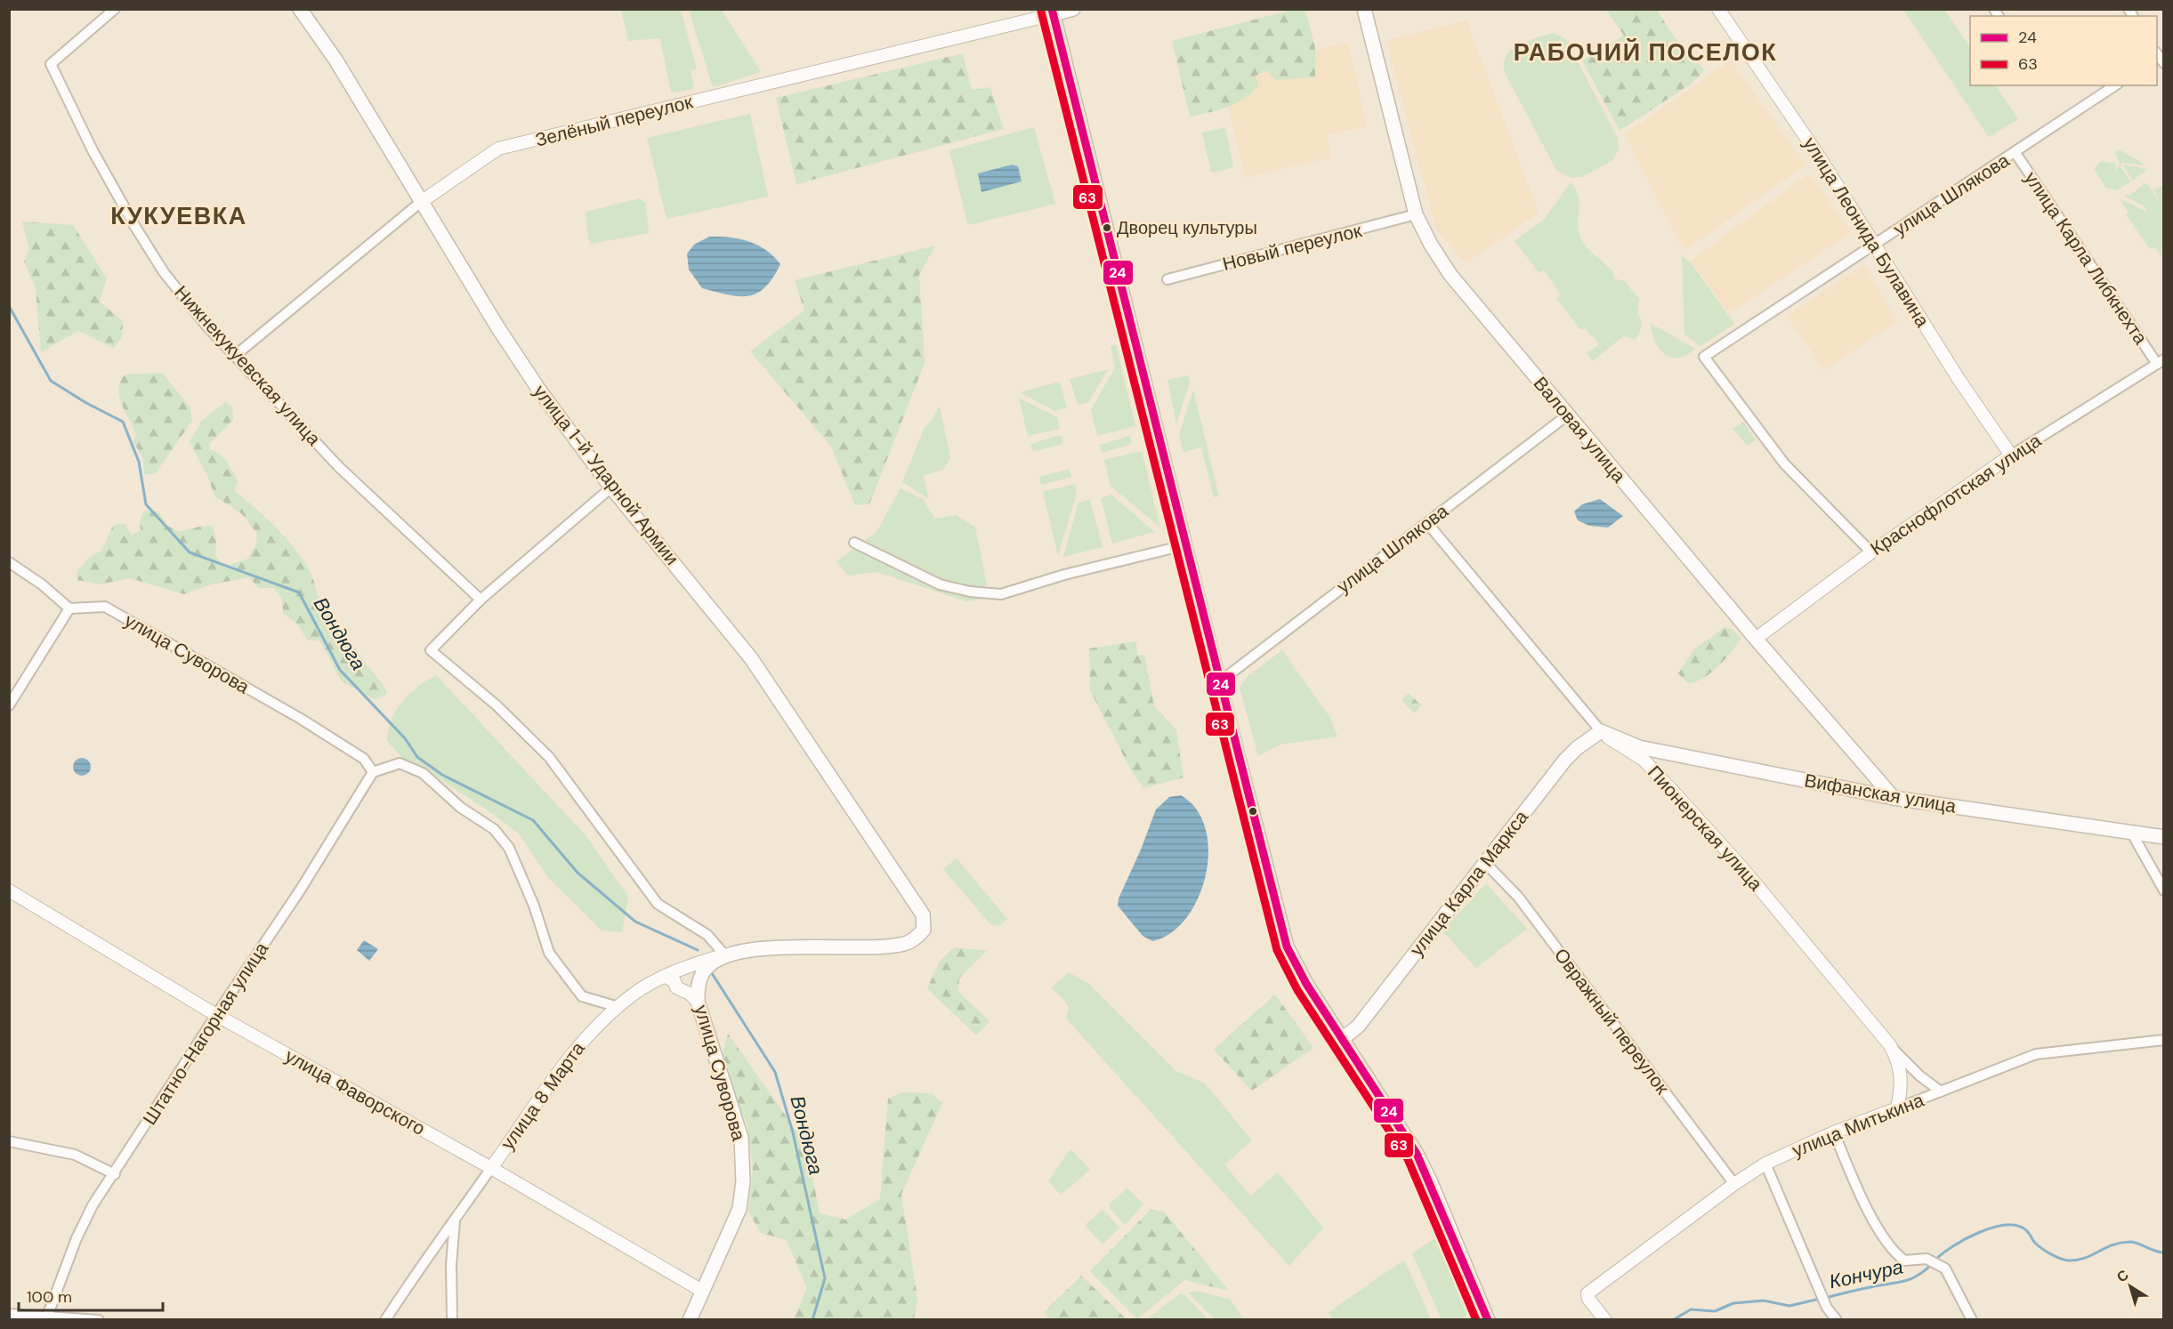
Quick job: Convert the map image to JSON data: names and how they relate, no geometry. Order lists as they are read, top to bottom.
{
  "streets": {
    "main road": [
      "Валовая улица",
      "улица 1-й Ударной Армии",
      "улица Суворова",
      "Вифанская улица",
      "улица Карла Маркса",
      "улица 8 Марта"
    ],
    "street": [
      "Зелёный переулок",
      "улица Шлякова",
      "улица Леонида Булавина",
      "Новый переулок",
      "улица Карла Либкнехта",
      "Нижнекукуевская улица",
      "Краснофлотская улица",
      "Пионерская улица",
      "Овражный переулок",
      "Штатно-Нагорная улица",
      "улица Фаворского",
      "улица Митькина"
    ]
  },
  "crossings": [
    ["Зелёный переулок", "Нижнекукуевская улица"],
    ["Зелёный переулок", "улица 1-й Ударной Армии"],
    ["улица Шлякова", "улица Леонида Булавина"],
    ["улица Шлякова", "улица Карла Либкнехта"],
    ["улица Шлякова", "Валовая улица"],
    ["улица Шлякова", "Краснофлотская улица"],
    ["улица Шлякова", "Пионерская улица"],
    ["улица Леонида Булавина", "Краснофлотская улица"],
    ["Новый переулок", "Валовая улица"],
    ["улица Карла Либкнехта", "Краснофлотская улица"],
    ["Валовая улица", "Краснофлотская улица"],
    ["Валовая улица", "Вифанская улица"],
    ["улица 1-й Ударной Армии", "улица 8 Марта"],
    ["улица Суворова", "Штатно-Нагорная улица"],
    ["улица Суворова", "улица Фаворского"],
    ["улица Суворова", "улица 8 Марта"],
    ["Вифанская улица", "Пионерская улица"],
    ["Вифанская улица", "улица Карла Маркса"],
    ["Пионерская улица", "улица Карла Маркса"],
    ["Пионерская улица", "улица Митькина"],
    ["улица Карла Маркса", "Овражный переулок"],
    ["Овражный переулок", "улица Митькина"],
    ["Штатно-Нагорная улица", "улица Фаворского"],
    ["улица Фаворского", "улица 8 Марта"]
  ],
  "districts": ["РАБОЧИЙ ПОСЕЛОК", "КУКУЕВКА"],
  "water": ["Вондюга", "Кончура"],
  "places": ["Дворец культуры"],
  "lines": ["transit line 24", "transit line 63"],
  "legend": ["24", "63"],
  "scale_bar": "100 m",
  "north": "top left"
}
